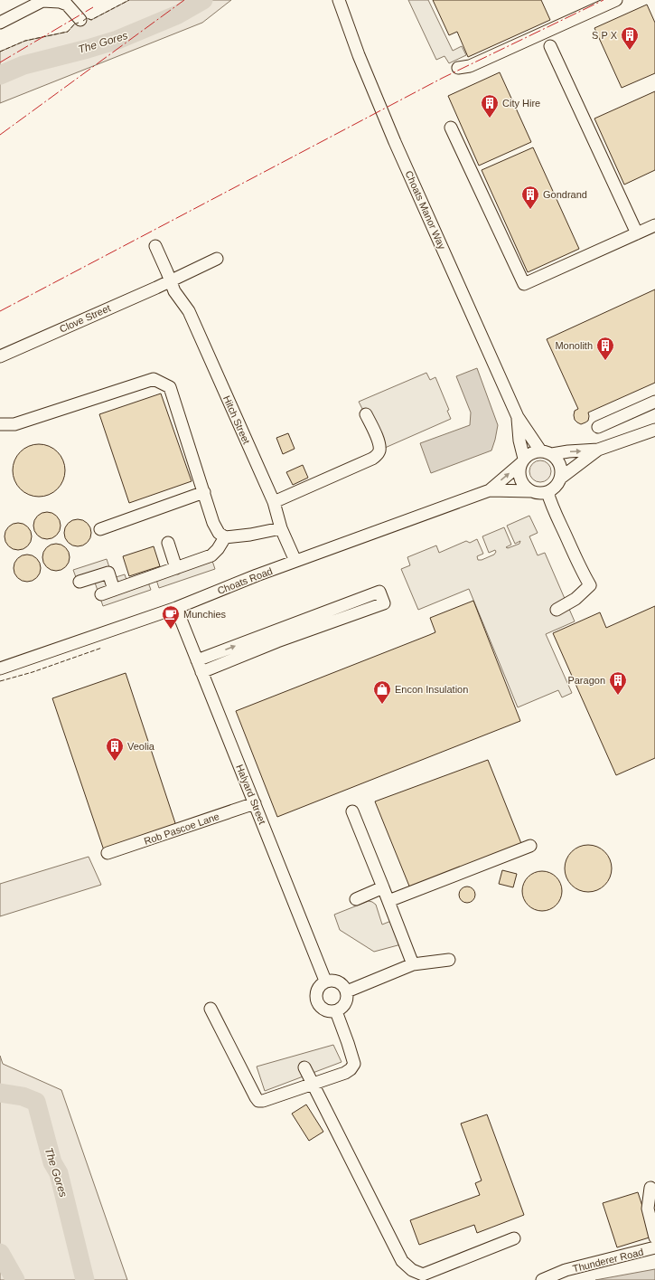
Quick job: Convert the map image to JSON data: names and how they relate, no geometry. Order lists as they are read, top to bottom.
{
  "streets": {
    "street": [
      "Choats Manor Way",
      "Clove Street",
      "Hitch Street",
      "Choats Road",
      "Halyard Street",
      "Rob Pascoe Lane",
      "Thunderer Road"
    ]
  },
  "crossings": [
    ["Choats Manor Way", "Choats Road"],
    ["Clove Street", "Hitch Street"],
    ["Hitch Street", "Choats Road"],
    ["Choats Road", "Halyard Street"],
    ["Halyard Street", "Rob Pascoe Lane"]
  ],
  "water": ["The Gores"],
  "places": {
    "building": [
      "S P X",
      "City Hire",
      "Gondrand",
      "Monolith",
      "Paragon",
      "Veolia"
    ],
    "cafe": ["Munchies"],
    "shop": ["Encon Insulation"]
  }
}
